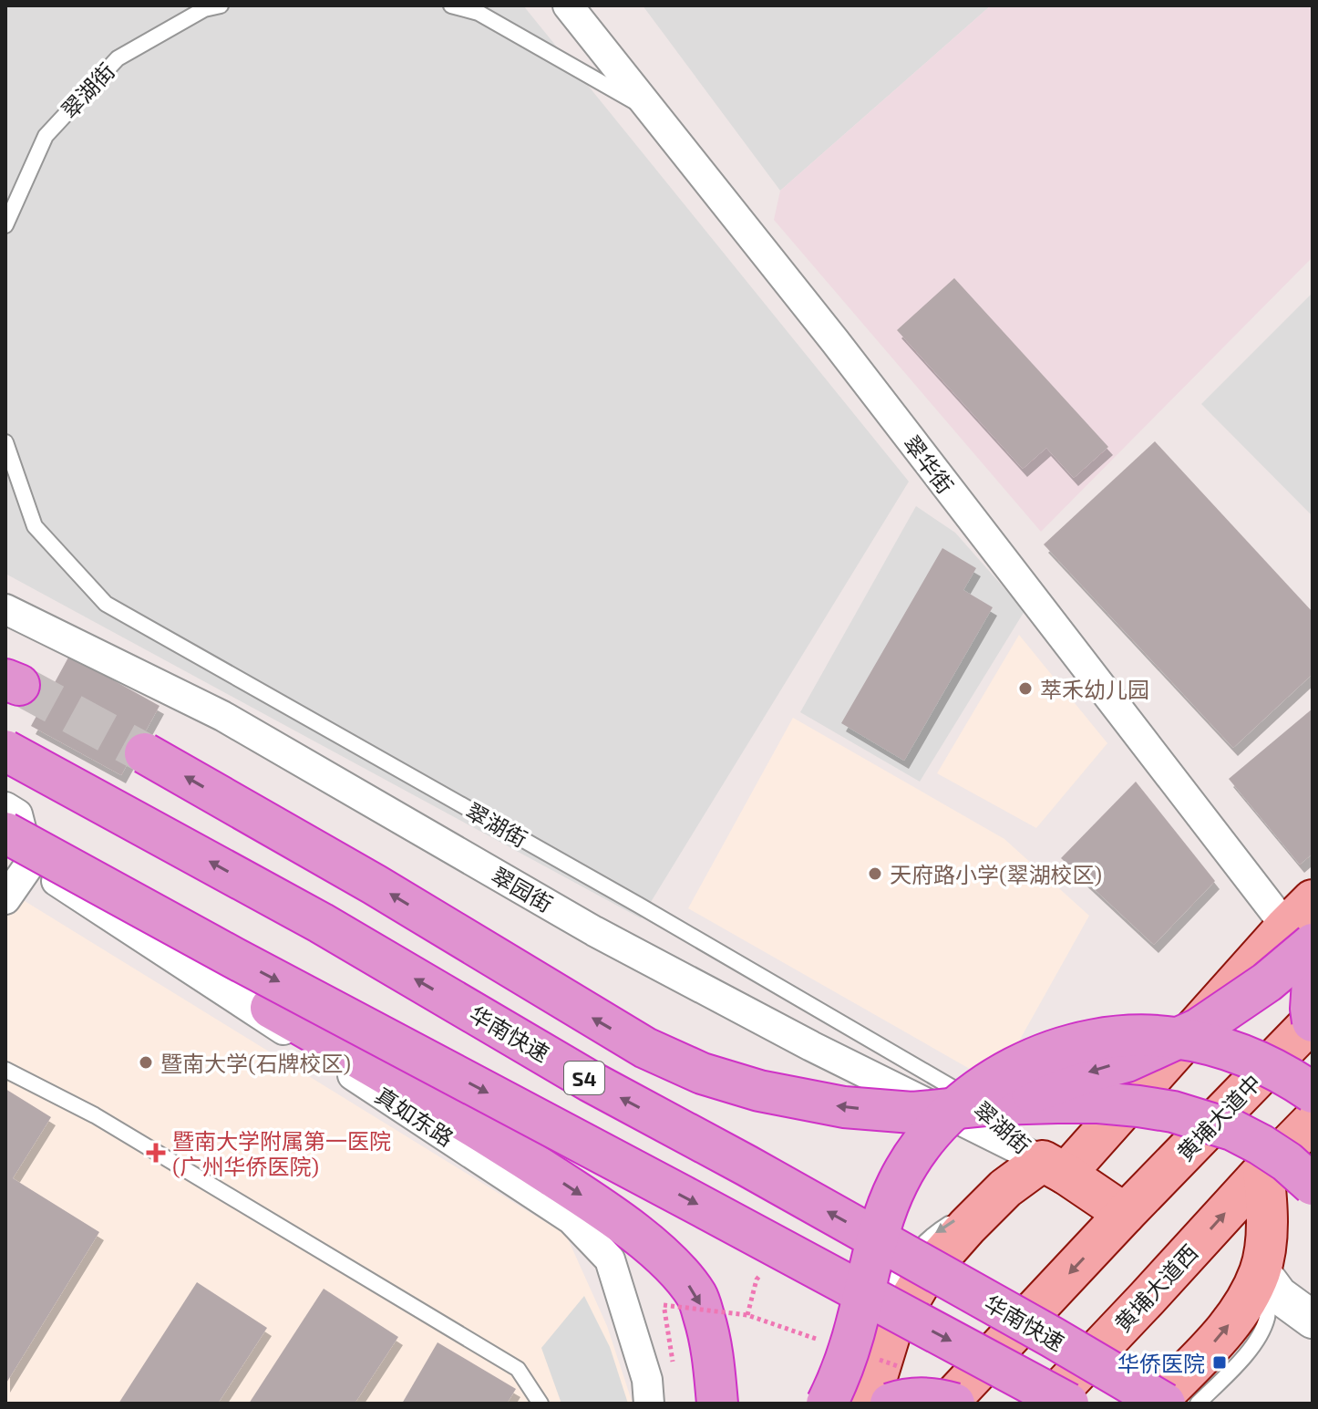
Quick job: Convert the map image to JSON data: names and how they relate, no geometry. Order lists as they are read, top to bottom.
{
  "streets": {
    "highway": ["华南快速", "S4"],
    "main road": ["黄埔大道中", "黄埔大道西"],
    "street": ["翠华街", "翠园街", "真如东路"],
    "lane": ["翠湖街"]
  },
  "crossings": [
    ["翠湖街", "翠园街"]
  ],
  "places": {
    "other": ["萃禾幼儿园", "天府路小学(翠湖校区)", "暨南大学(石牌校区)"],
    "health": ["暨南大学附属第一医院 (广州华侨医院)"],
    "transit": ["华侨医院"]
  }
}
